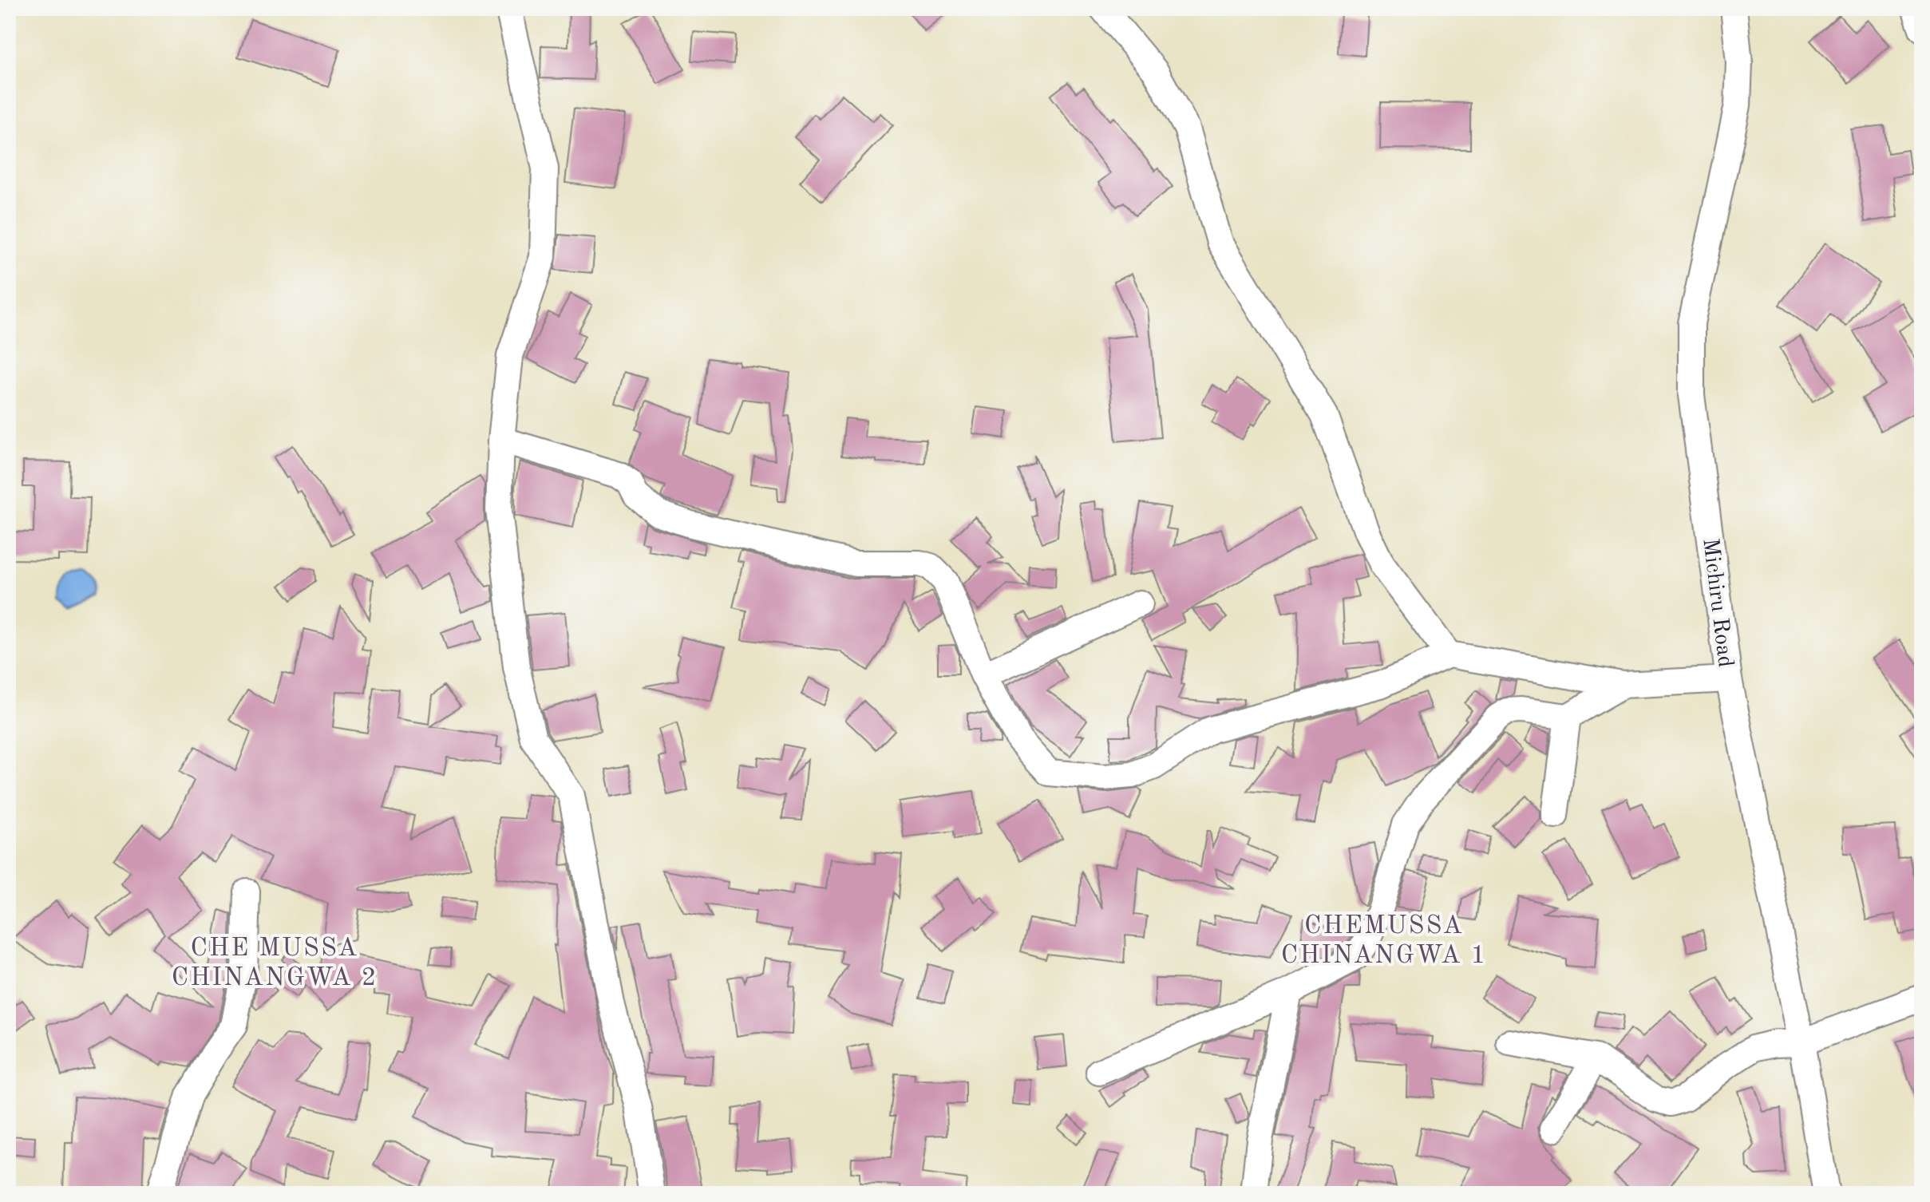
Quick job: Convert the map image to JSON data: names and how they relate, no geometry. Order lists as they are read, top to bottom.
{
  "streets": {
    "street": ["Michiru Road"]
  },
  "districts": ["CHEMUSSA CHINANGWA 1", "CHE MUSSA CHINANGWA 2"]
}
